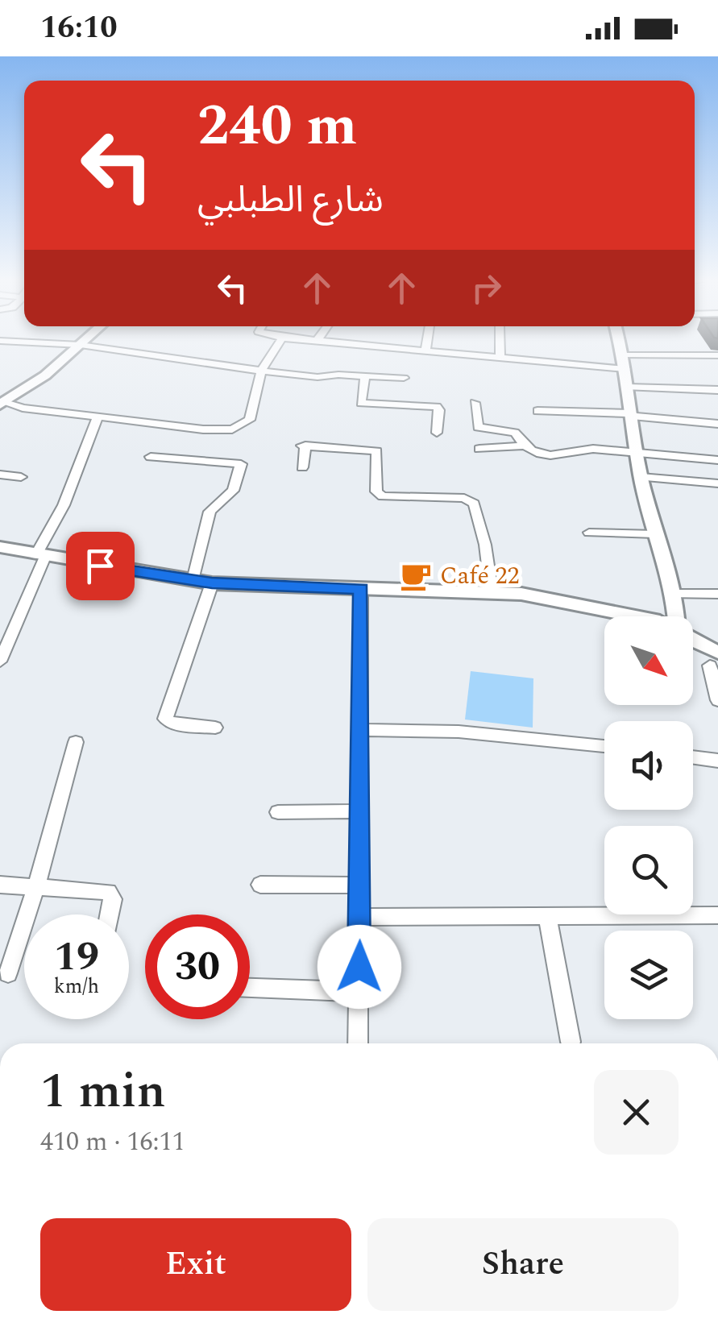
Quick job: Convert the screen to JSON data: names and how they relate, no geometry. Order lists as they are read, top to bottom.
{
  "places": {
    "cafe": ["Café 22"]
  },
  "north": "bottom right",
  "page": {
    "status": "16:10",
    "turn": ["240 m", "شارع الطبلبي"],
    "speed": "19 km/h",
    "limit": "30",
    "heading": ["1 min", "410 m · 16:11"],
    "buttons": ["Exit", "Share"]
  }
}
